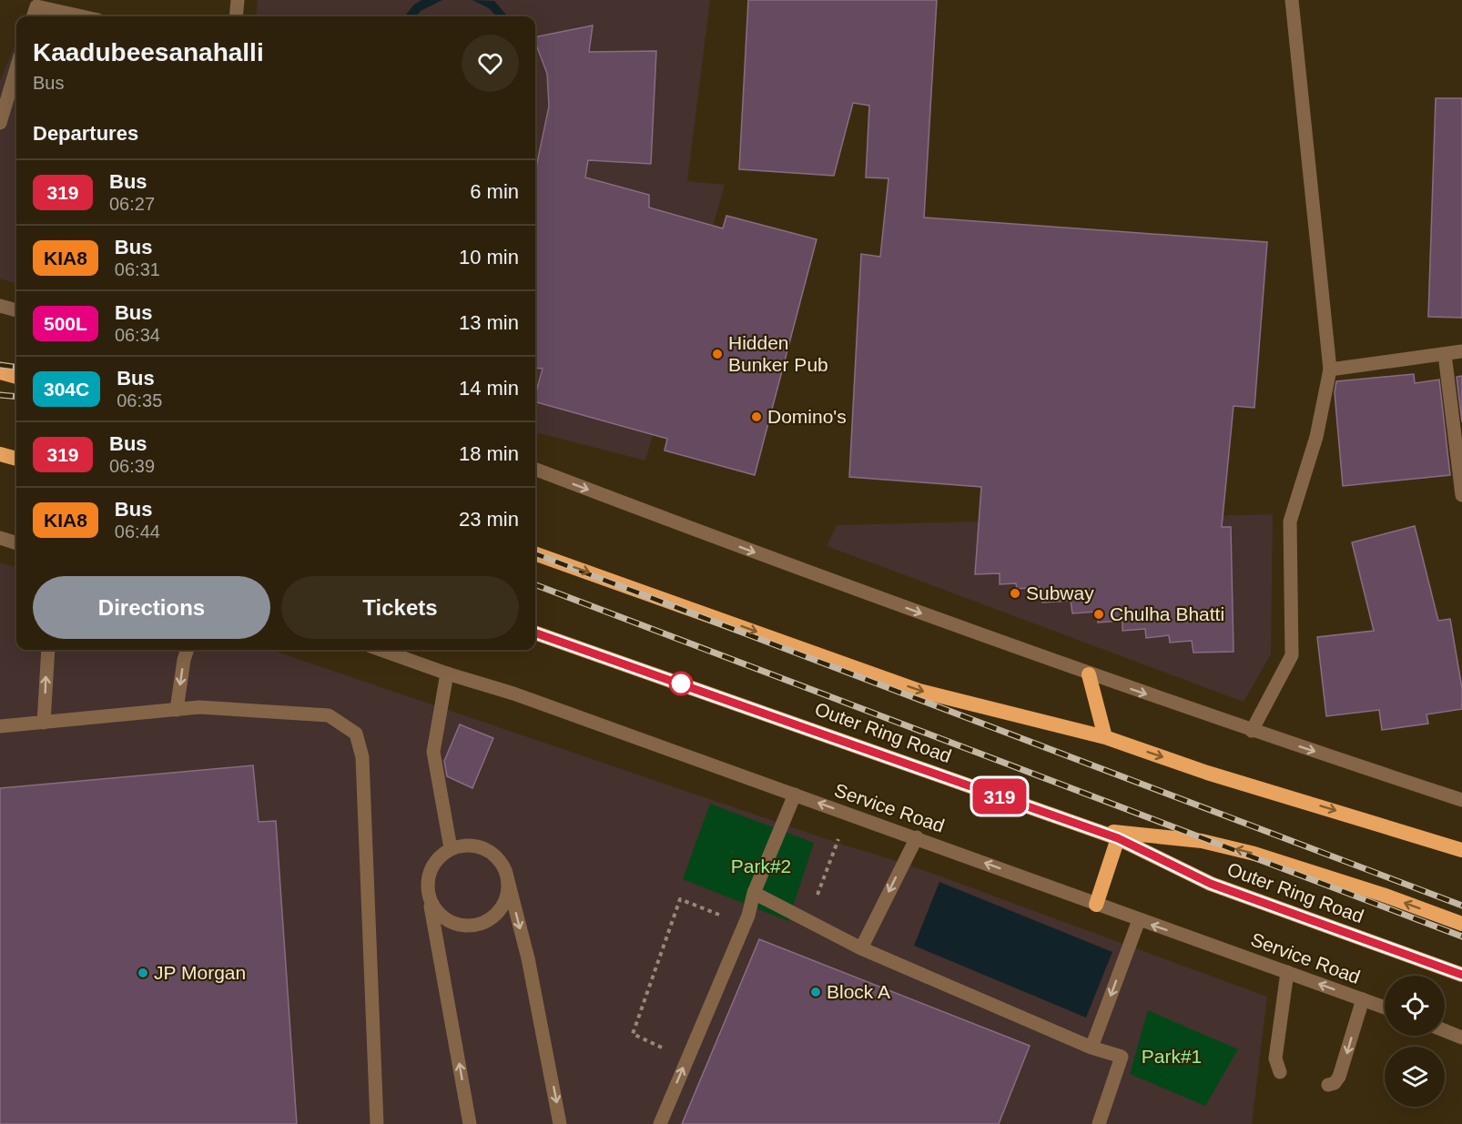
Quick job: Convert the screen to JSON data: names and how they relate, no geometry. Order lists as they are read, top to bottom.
{
  "streets": {
    "highway": ["Outer Ring Road"],
    "street": ["Service Road"]
  },
  "one_way": ["Service Road"],
  "parks": ["Park#2", "Park#1"],
  "places": [
    "Hidden Bunker Pub",
    "Domino's",
    "Subway",
    "Chulha Bhatti",
    "JP Morgan",
    "Block A"
  ],
  "lines": ["bus line 319"],
  "page": {
    "on_map": "319",
    "heading": [
      ["Kaadubeesanahalli", "Bus"],
      "Departures"
    ],
    "list": [
      {
        "mark": "319",
        "name": "Bus",
        "note": "06:27",
        "value": "6 min"
      },
      {
        "mark": "KIA8",
        "name": "Bus",
        "note": "06:31",
        "value": "10 min"
      },
      {
        "mark": "500L",
        "name": "Bus",
        "note": "06:34",
        "value": "13 min"
      },
      {
        "mark": "304C",
        "name": "Bus",
        "note": "06:35",
        "value": "14 min"
      },
      {
        "mark": "319",
        "name": "Bus",
        "note": "06:39",
        "value": "18 min"
      },
      {
        "mark": "KIA8",
        "name": "Bus",
        "note": "06:44",
        "value": "23 min"
      }
    ],
    "buttons": ["Directions", "Tickets"]
  }
}
